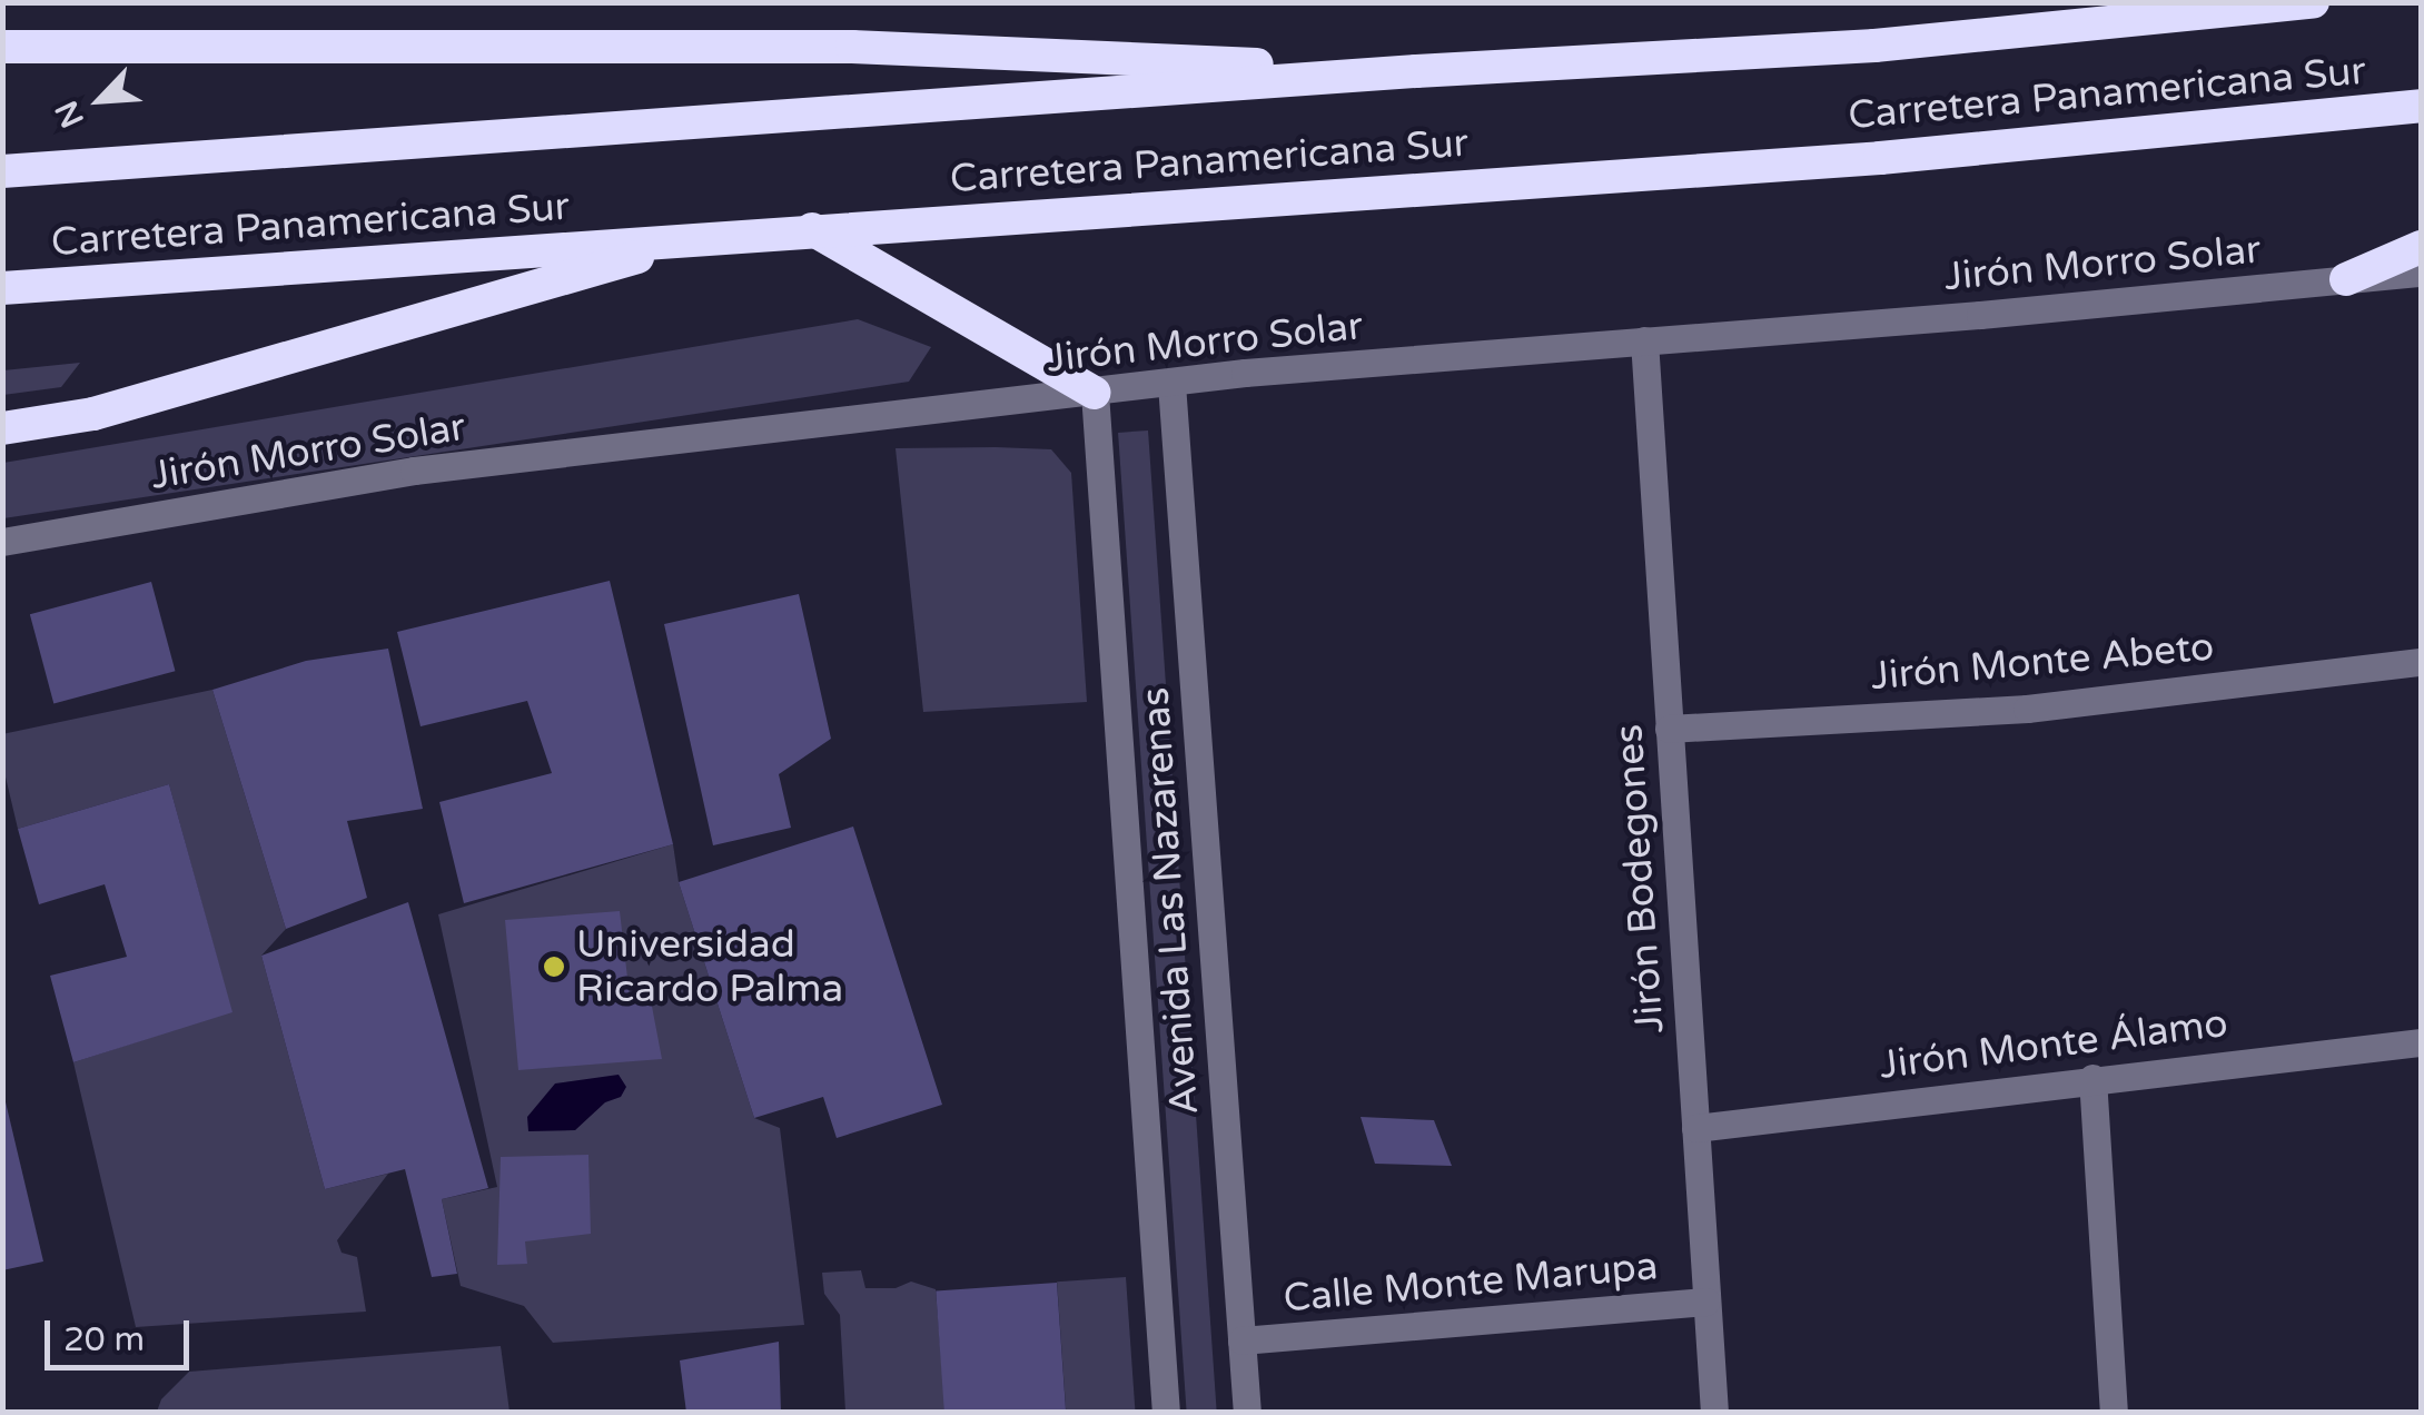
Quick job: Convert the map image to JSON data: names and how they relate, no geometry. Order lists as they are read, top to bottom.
{
  "streets": {
    "highway": ["Carretera Panamericana Sur"],
    "street": [
      "Jirón Morro Solar",
      "Jirón Monte Abeto",
      "Jirón Bodegones",
      "Avenida Las Nazarenas",
      "Jirón Monte Álamo",
      "Calle Monte Marupa"
    ]
  },
  "crossings": [
    ["Jirón Morro Solar", "Jirón Bodegones"],
    ["Jirón Morro Solar", "Avenida Las Nazarenas"],
    ["Jirón Monte Abeto", "Jirón Bodegones"],
    ["Jirón Bodegones", "Jirón Monte Álamo"],
    ["Jirón Bodegones", "Calle Monte Marupa"],
    ["Avenida Las Nazarenas", "Calle Monte Marupa"]
  ],
  "places": ["Universidad Ricardo Palma"],
  "scale_bar": "20 m",
  "north": "bottom left"
}
